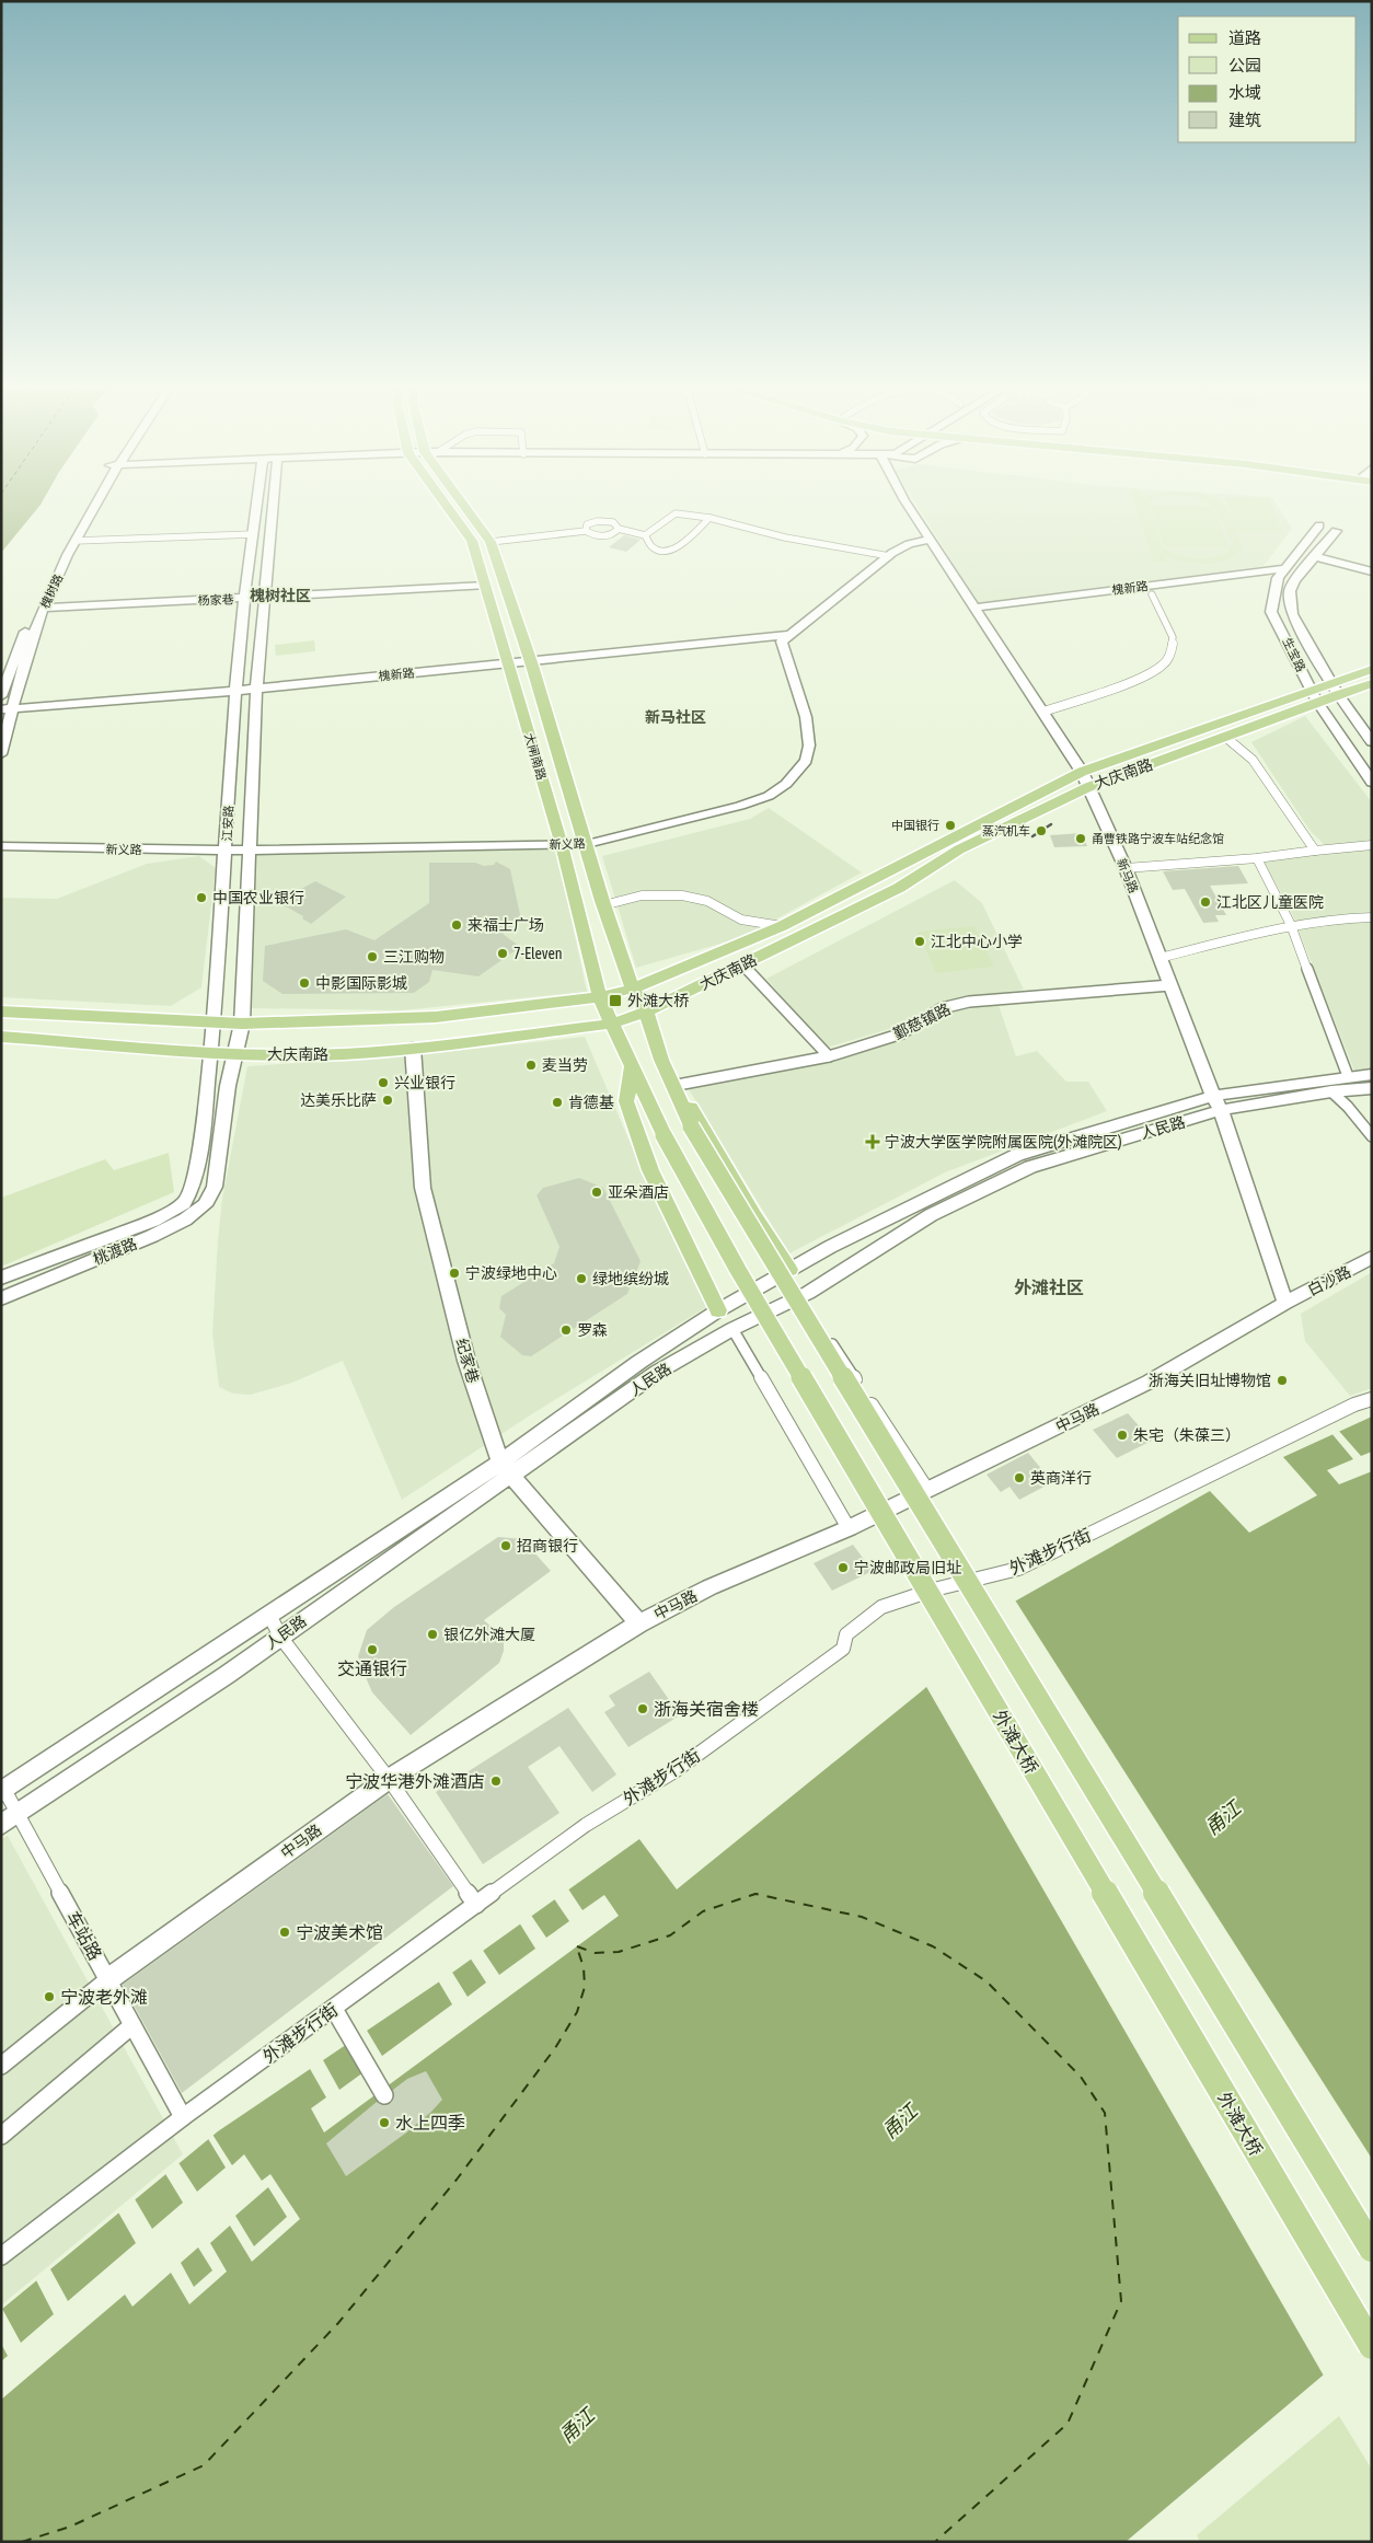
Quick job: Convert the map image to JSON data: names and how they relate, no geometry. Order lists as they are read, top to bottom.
{
  "streets": {
    "main road": ["大闸南路", "大庆南路", "外滩大桥"],
    "street": [
      "槐新路",
      "槐树路",
      "杨家巷",
      "生宝路",
      "江安路",
      "新义路",
      "新马路",
      "鄞慈镇路",
      "人民路",
      "桃渡路",
      "白沙路",
      "纪家巷",
      "中马路",
      "外滩步行街",
      "车站路"
    ]
  },
  "crossings": [
    ["槐新路", "槐树路"],
    ["槐新路", "生宝路"],
    ["槐新路", "大闸南路"],
    ["槐新路", "江安路"],
    ["槐新路", "新义路"],
    ["槐新路", "新马路"],
    ["槐树路", "杨家巷"],
    ["杨家巷", "大闸南路"],
    ["杨家巷", "江安路"],
    ["生宝路", "大庆南路"],
    ["大闸南路", "大庆南路"],
    ["大闸南路", "新义路"],
    ["大闸南路", "外滩大桥"],
    ["大庆南路", "江安路"],
    ["大庆南路", "新马路"],
    ["大庆南路", "纪家巷"],
    ["江安路", "新义路"],
    ["江安路", "桃渡路"],
    ["新马路", "鄞慈镇路"],
    ["新马路", "人民路"],
    ["新马路", "白沙路"],
    ["新马路", "中马路"],
    ["人民路", "纪家巷"],
    ["人民路", "车站路"],
    ["白沙路", "中马路"],
    ["纪家巷", "中马路"],
    ["中马路", "车站路"],
    ["外滩步行街", "车站路"]
  ],
  "districts": ["槐树社区", "新马社区", "外滩社区"],
  "water": ["甬江"],
  "places": {
    "other": [
      "中国银行",
      "蒸汽机车",
      "甬曹铁路宁波车站纪念馆",
      "中国农业银行",
      "江北区儿童医院",
      "来福士广场",
      "江北中心小学",
      "7-Eleven",
      "三江购物",
      "中影国际影城",
      "麦当劳",
      "兴业银行",
      "达美乐比萨",
      "肯德基",
      "亚朵酒店",
      "宁波绿地中心",
      "绿地缤纷城",
      "罗森",
      "浙海关旧址博物馆",
      "朱宅（朱葆三）",
      "英商洋行",
      "招商银行",
      "宁波邮政局旧址",
      "银亿外滩大厦",
      "交通银行",
      "浙海关宿舍楼",
      "宁波华港外滩酒店",
      "宁波美术馆",
      "宁波老外滩",
      "水上四季"
    ],
    "transit": ["外滩大桥"],
    "health": ["宁波大学医学院附属医院(外滩院区)"]
  },
  "legend": [
    "道路",
    "公园",
    "水域",
    "建筑"
  ]
}
